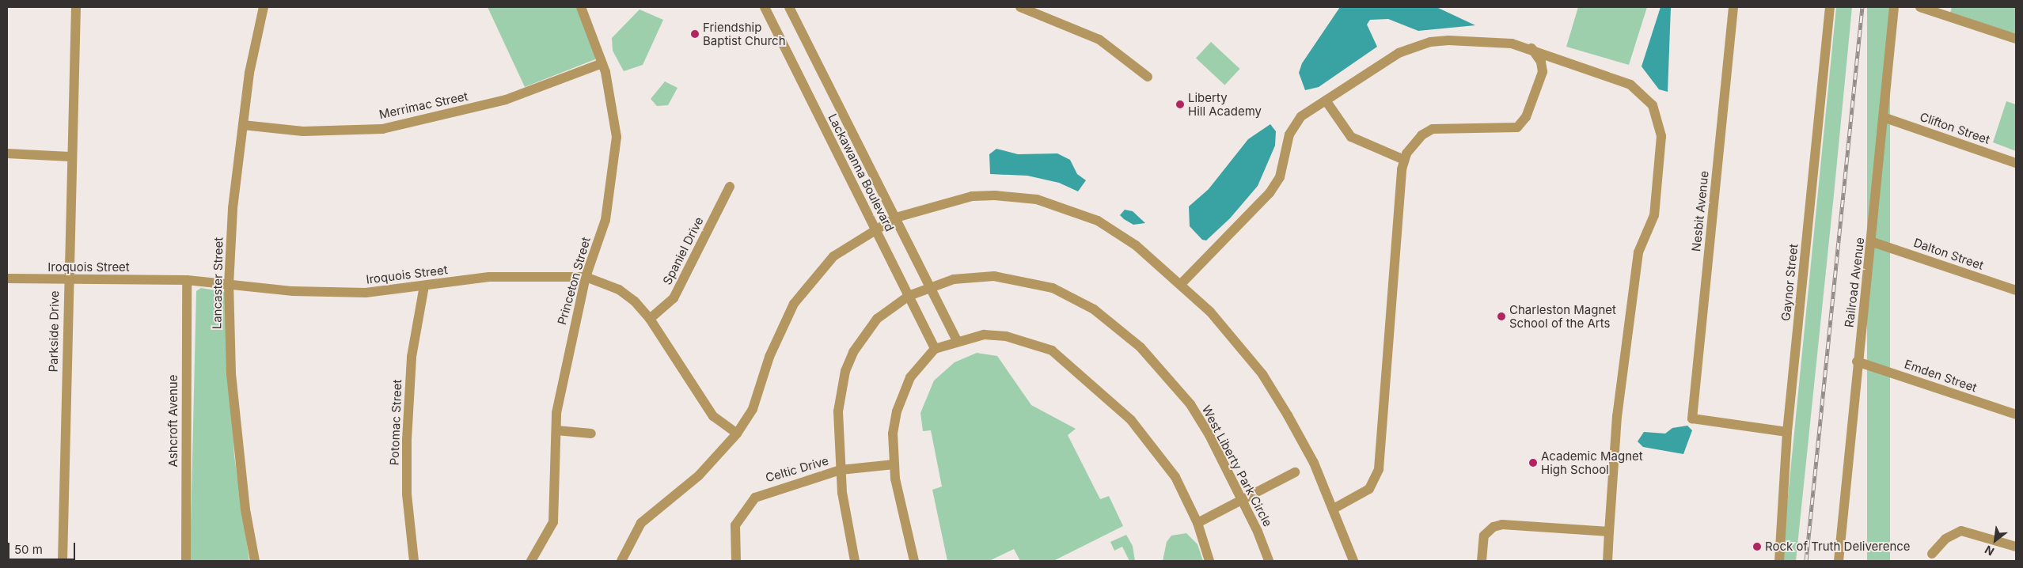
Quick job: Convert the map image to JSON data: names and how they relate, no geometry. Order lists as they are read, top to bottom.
{
  "streets": {
    "street": [
      "Merrimac Street",
      "Clifton Street",
      "Lackawanna Boulevard",
      "Nesbit Avenue",
      "Spaniel Drive",
      "Dalton Street",
      "Iroquois Street",
      "Princeton Street",
      "Gaynor Street",
      "Railroad Avenue",
      "Lancaster Street",
      "Parkside Drive",
      "Emden Street",
      "Ashcroft Avenue",
      "Potomac Street",
      "West Liberty Park Circle",
      "Celtic Drive"
    ]
  },
  "crossings": [
    ["Merrimac Street", "Princeton Street"],
    ["Merrimac Street", "Lancaster Street"],
    ["Clifton Street", "Railroad Avenue"],
    ["Lackawanna Boulevard", "West Liberty Park Circle"],
    ["Nesbit Avenue", "Gaynor Street"],
    ["Spaniel Drive", "Iroquois Street"],
    ["Dalton Street", "Railroad Avenue"],
    ["Iroquois Street", "Princeton Street"],
    ["Iroquois Street", "Lancaster Street"],
    ["Iroquois Street", "Parkside Drive"],
    ["Iroquois Street", "Ashcroft Avenue"],
    ["Iroquois Street", "Potomac Street"],
    ["Railroad Avenue", "Emden Street"],
    ["West Liberty Park Circle", "Celtic Drive"]
  ],
  "places": [
    "Friendship Baptist Church",
    "Liberty Hill Academy",
    "Charleston Magnet School of the Arts",
    "Academic Magnet High School",
    "Rock of Truth Deliverence"
  ],
  "scale_bar": "50 m",
  "north": "bottom left"
}
